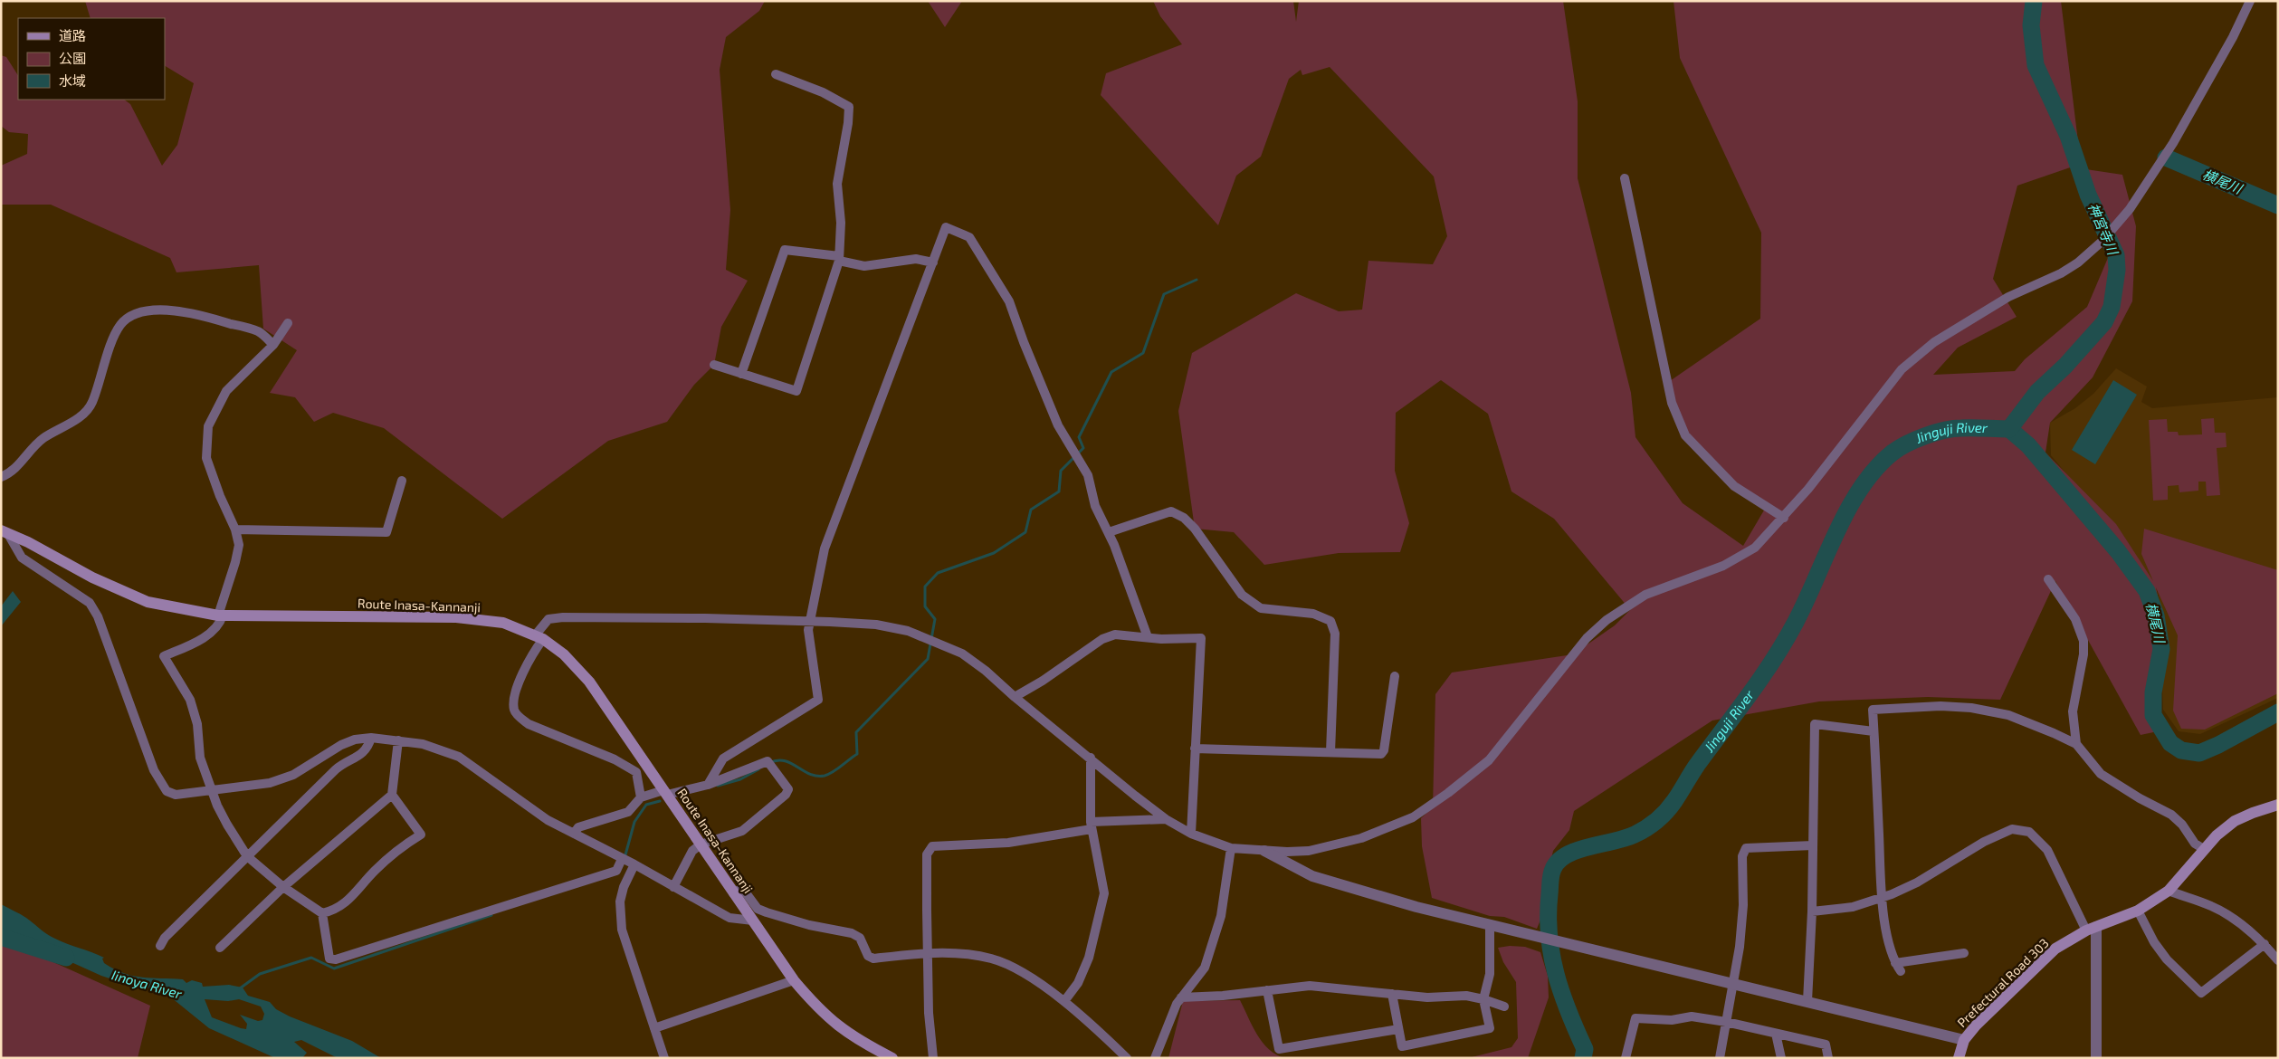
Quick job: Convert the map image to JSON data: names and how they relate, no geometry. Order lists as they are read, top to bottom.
{
  "streets": {
    "main road": ["Route Inasa-Kannanji", "Prefectural Road 303"]
  },
  "water": [
    "横尾川",
    "神宮寺川",
    "Jinguji River",
    "Iinoya River"
  ],
  "legend": ["道路", "公園", "水域"]
}
